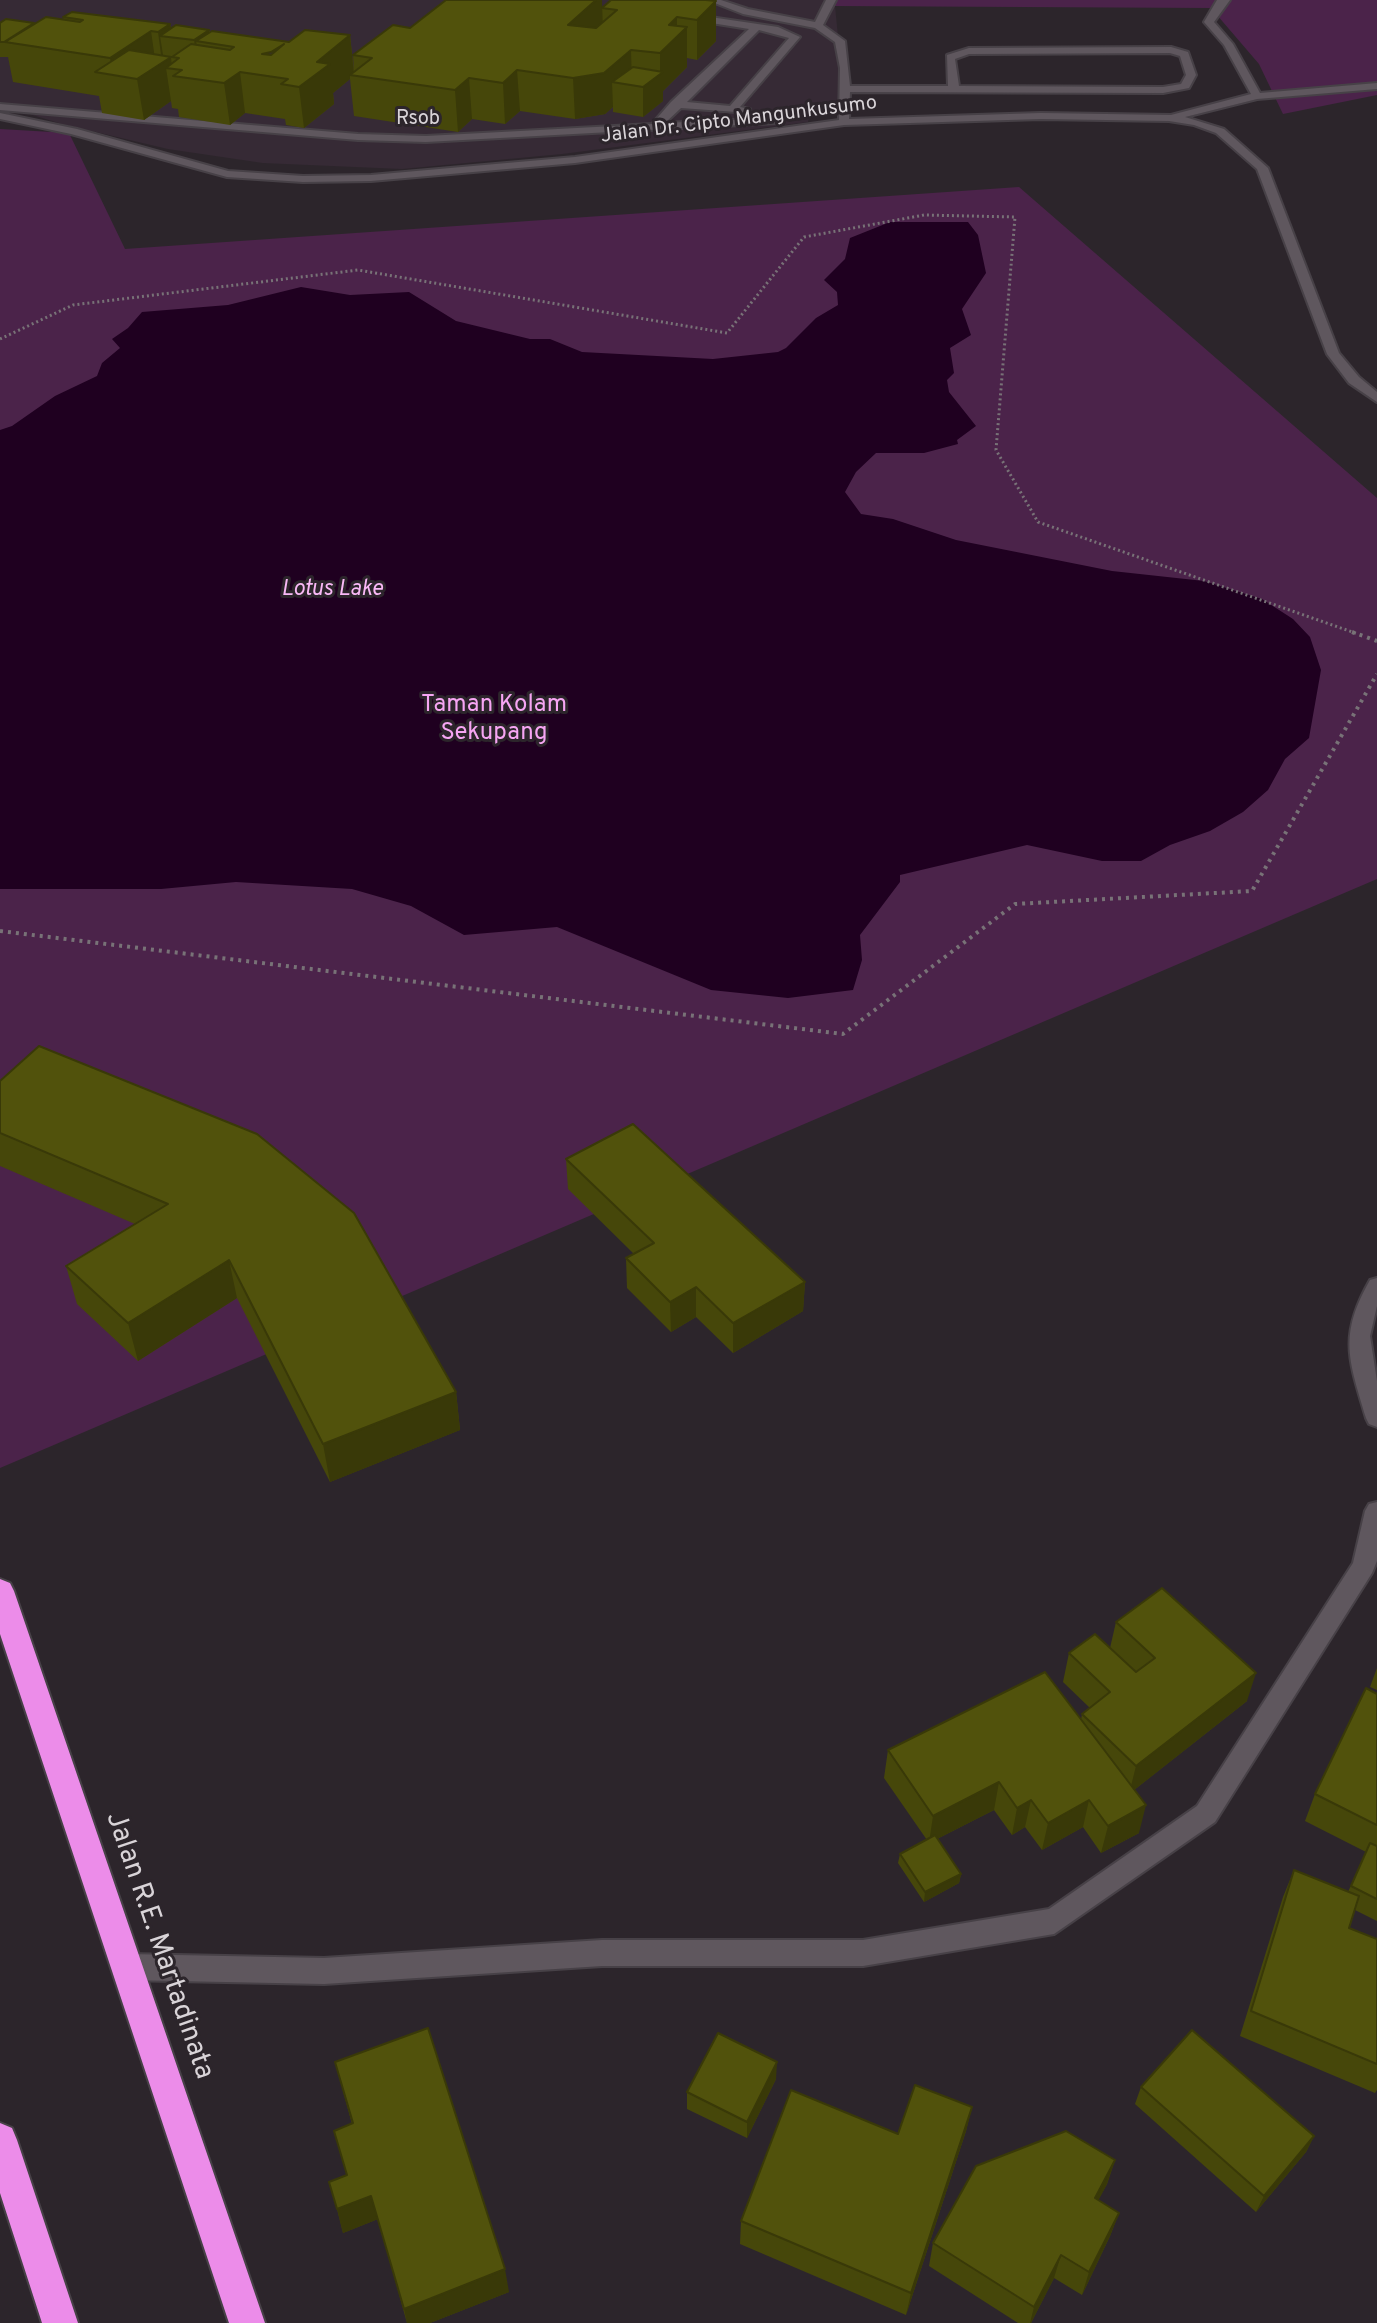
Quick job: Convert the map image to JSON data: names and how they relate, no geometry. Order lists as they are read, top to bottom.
{
  "streets": {
    "highway": ["Jalan R.E. Martadinata"],
    "street": ["Rsob", "Jalan Dr. Cipto Mangunkusumo"]
  },
  "crossings": [
    ["Rsob", "Jalan Dr. Cipto Mangunkusumo"]
  ],
  "water": ["Lotus Lake"],
  "parks": ["Taman Kolam Sekupang"]
}
